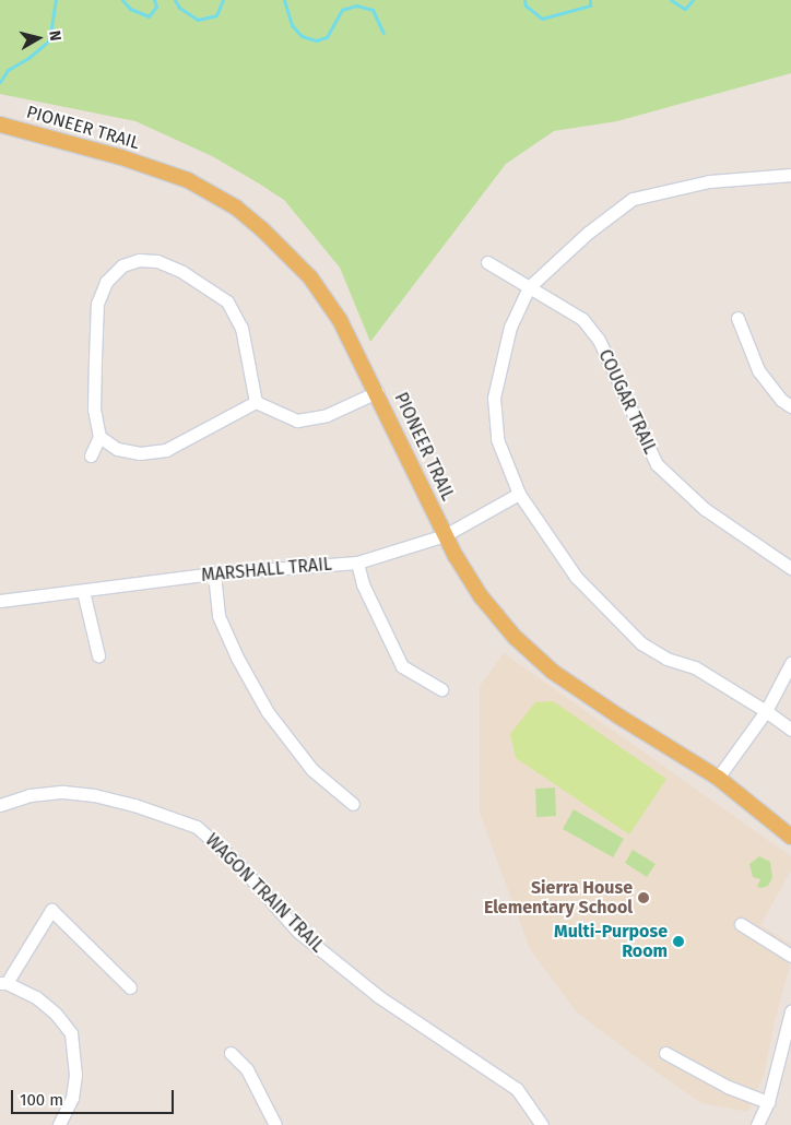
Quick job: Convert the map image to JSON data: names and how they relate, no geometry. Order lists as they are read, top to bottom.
{
  "streets": {
    "main road": ["PIONEER TRAIL"],
    "street": ["COUGAR TRAIL", "MARSHALL TRAIL", "WAGON TRAIN TRAIL"]
  },
  "crossings": [
    ["PIONEER TRAIL", "MARSHALL TRAIL"]
  ],
  "places": ["Sierra House Elementary School", "Multi-Purpose Room"],
  "scale_bar": "100 m",
  "north": "right"
}
